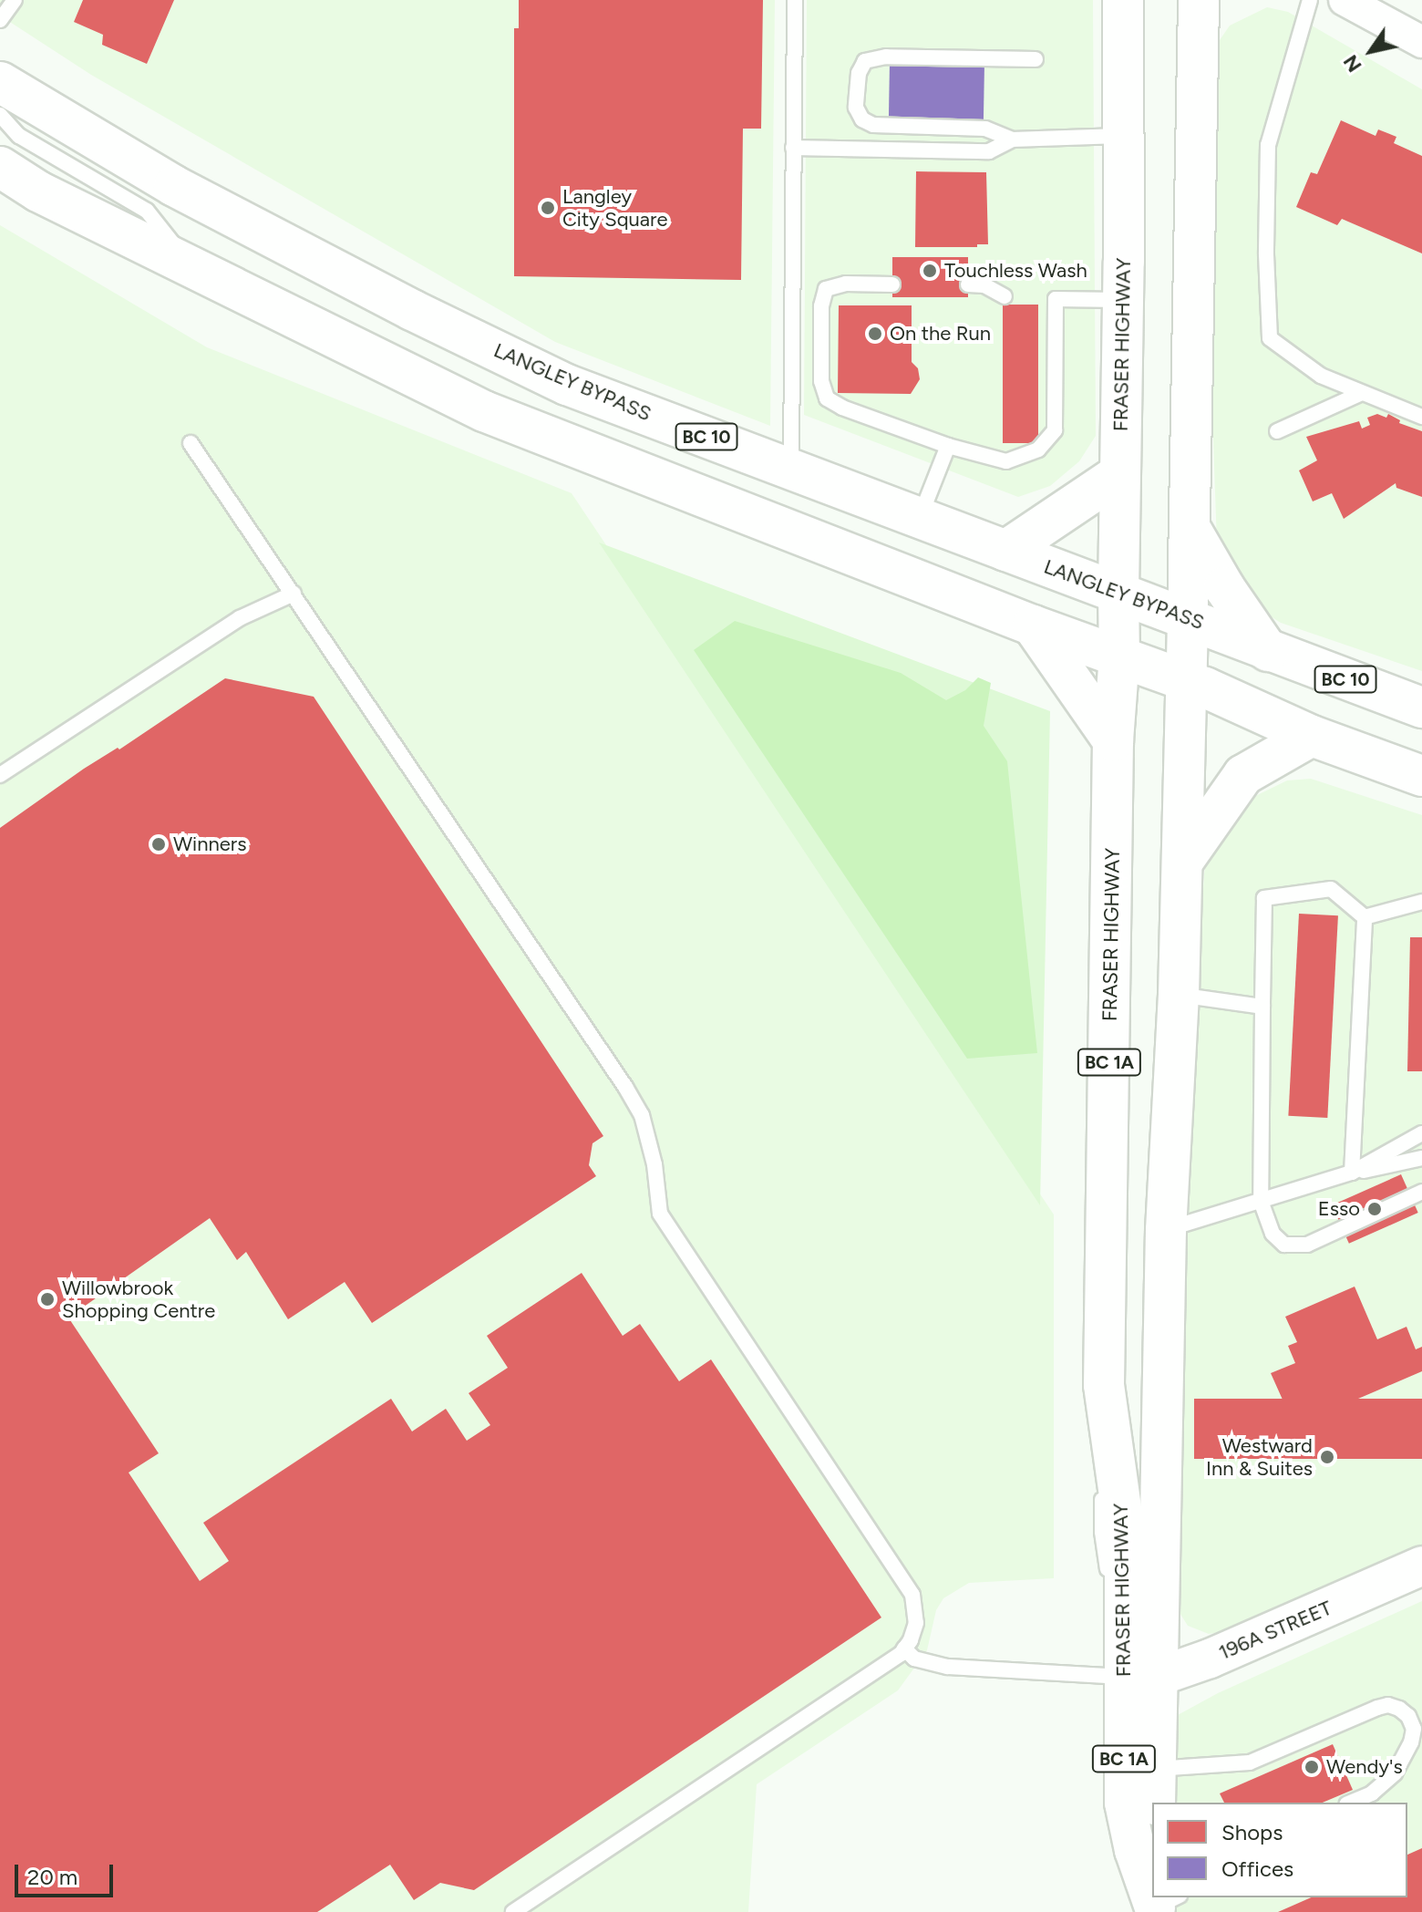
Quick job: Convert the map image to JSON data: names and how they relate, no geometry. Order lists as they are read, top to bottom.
{
  "streets": {
    "main road": [
      "FRASER HIGHWAY",
      "LANGLEY BYPASS",
      "BC 10",
      "BC 1A"
    ],
    "street": ["196A STREET"]
  },
  "crossings": [
    ["FRASER HIGHWAY", "LANGLEY BYPASS"],
    ["FRASER HIGHWAY", "196A STREET"]
  ],
  "places": [
    "Langley City Square",
    "Touchless Wash",
    "On the Run",
    "Winners",
    "Esso",
    "Willowbrook Shopping Centre",
    "Westward Inn & Suites",
    "Wendy's"
  ],
  "legend": ["Shops", "Offices"],
  "scale_bar": "20 m",
  "north": "bottom left"
}
